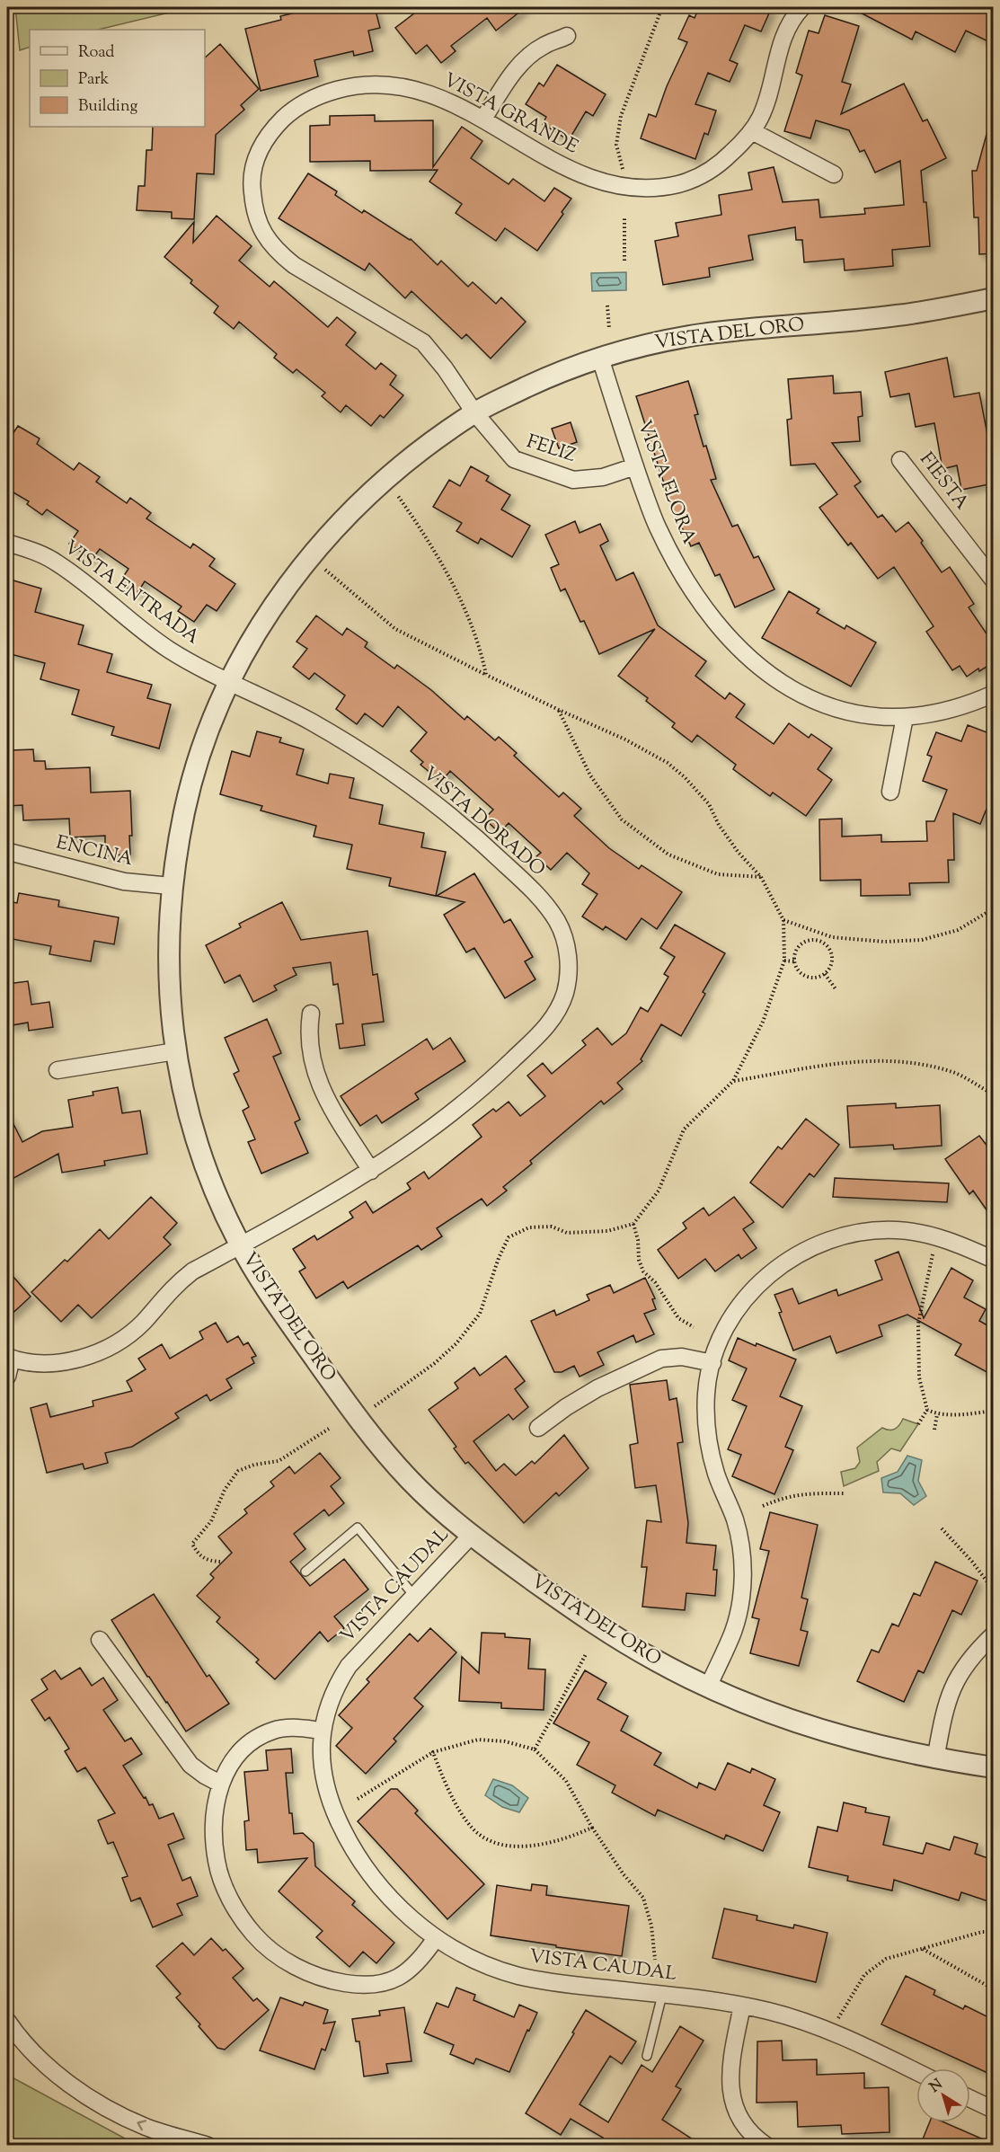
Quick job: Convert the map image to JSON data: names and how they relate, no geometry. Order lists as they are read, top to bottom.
{
  "streets": {
    "street": [
      "VISTA GRANDE",
      "VISTA DEL ORO",
      "FELIZ",
      "FIESTA",
      "VISTA FLORA",
      "VISTA ENTRADA",
      "VISTA DORADO",
      "ENCINA",
      "VISTA CAUDAL"
    ]
  },
  "crossings": [
    ["VISTA GRANDE", "VISTA DEL ORO"],
    ["VISTA GRANDE", "FELIZ"],
    ["VISTA DEL ORO", "FELIZ"],
    ["VISTA DEL ORO", "VISTA FLORA"],
    ["VISTA DEL ORO", "VISTA ENTRADA"],
    ["VISTA DEL ORO", "VISTA DORADO"],
    ["VISTA DEL ORO", "ENCINA"],
    ["VISTA DEL ORO", "VISTA CAUDAL"],
    ["FELIZ", "VISTA FLORA"],
    ["VISTA ENTRADA", "VISTA DORADO"]
  ],
  "legend": ["Road", "Park", "Building"],
  "north": "top left"
}
